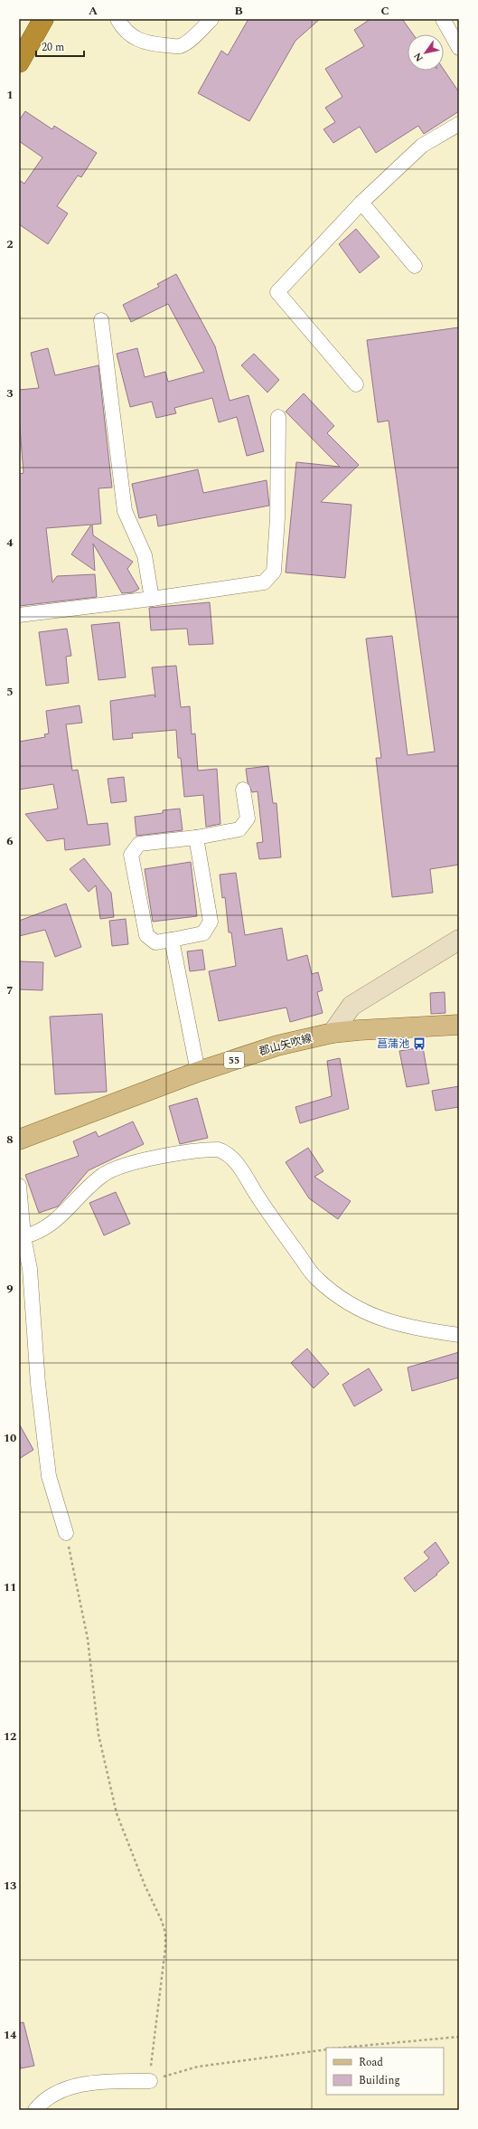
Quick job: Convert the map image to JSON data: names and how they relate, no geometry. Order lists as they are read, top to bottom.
{
  "streets": {
    "main road": ["郡山矢吹線", "55"]
  },
  "places": {
    "bus stop": ["菖蒲池"]
  },
  "legend": ["Road", "Building"],
  "scale_bar": "20 m",
  "north": "bottom left",
  "grid": {
    "columns": ["A", "B", "C"],
    "rows": [
      "1",
      "2",
      "3",
      "4",
      "5",
      "6",
      "7",
      "8",
      "9",
      "10",
      "11",
      "12",
      "13",
      "14"
    ]
  }
}
